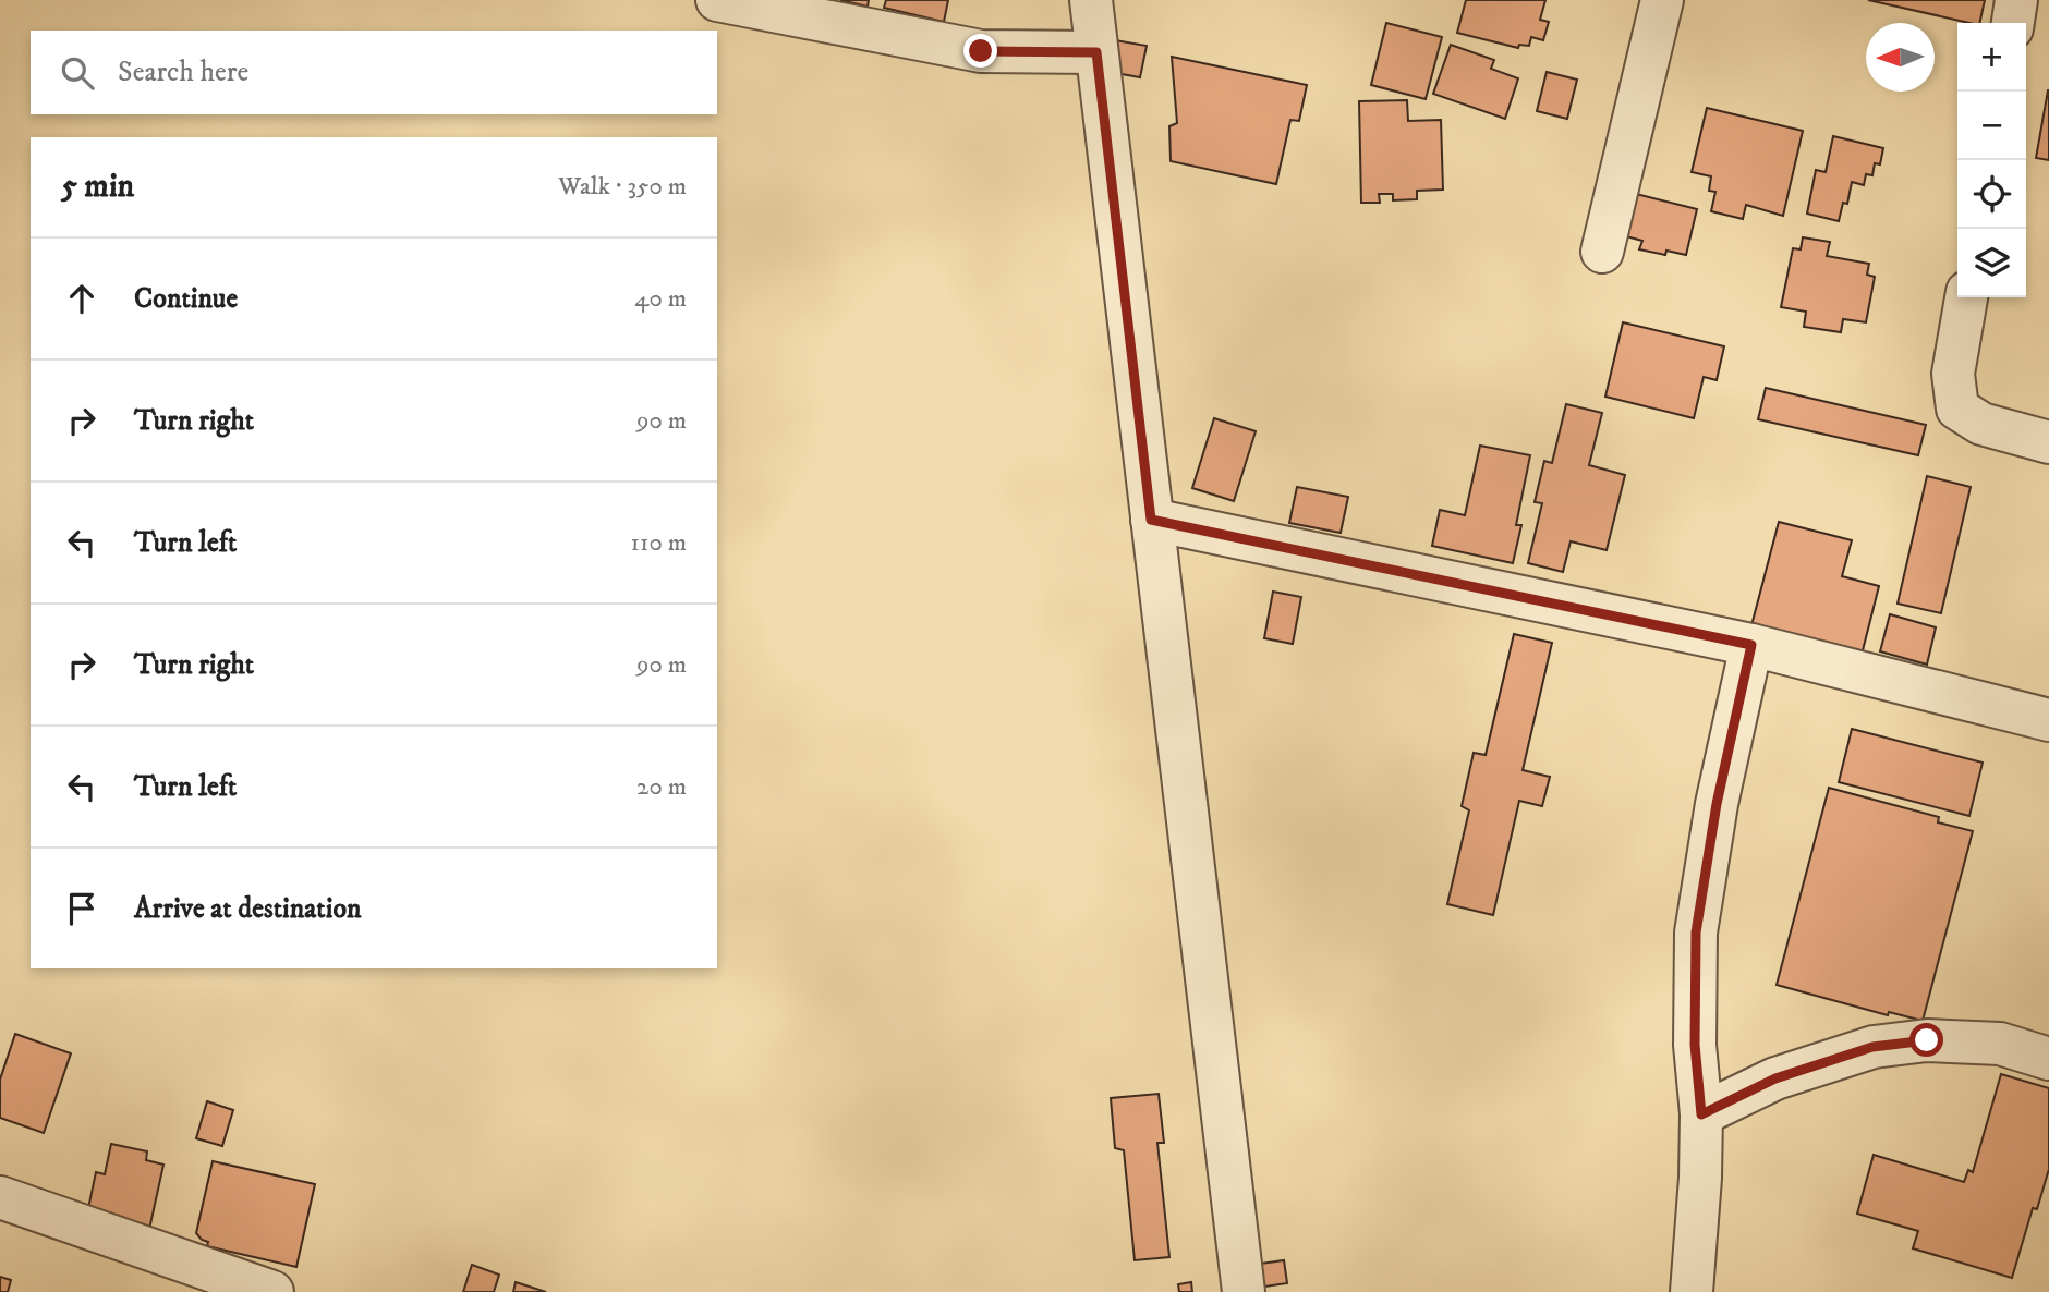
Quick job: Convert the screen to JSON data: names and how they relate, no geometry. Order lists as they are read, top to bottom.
{
  "north": "left",
  "page": {
    "map_buttons": ["+", "−"],
    "search": "Search here",
    "heading": ["5 min", "Walk · 350 m"],
    "list": [
      ["Continue", "40 m"],
      ["Turn right", "90 m"],
      ["Turn left", "110 m"],
      ["Turn right", "90 m"],
      ["Turn left", "20 m"],
      "Arrive at destination"
    ]
  }
}
